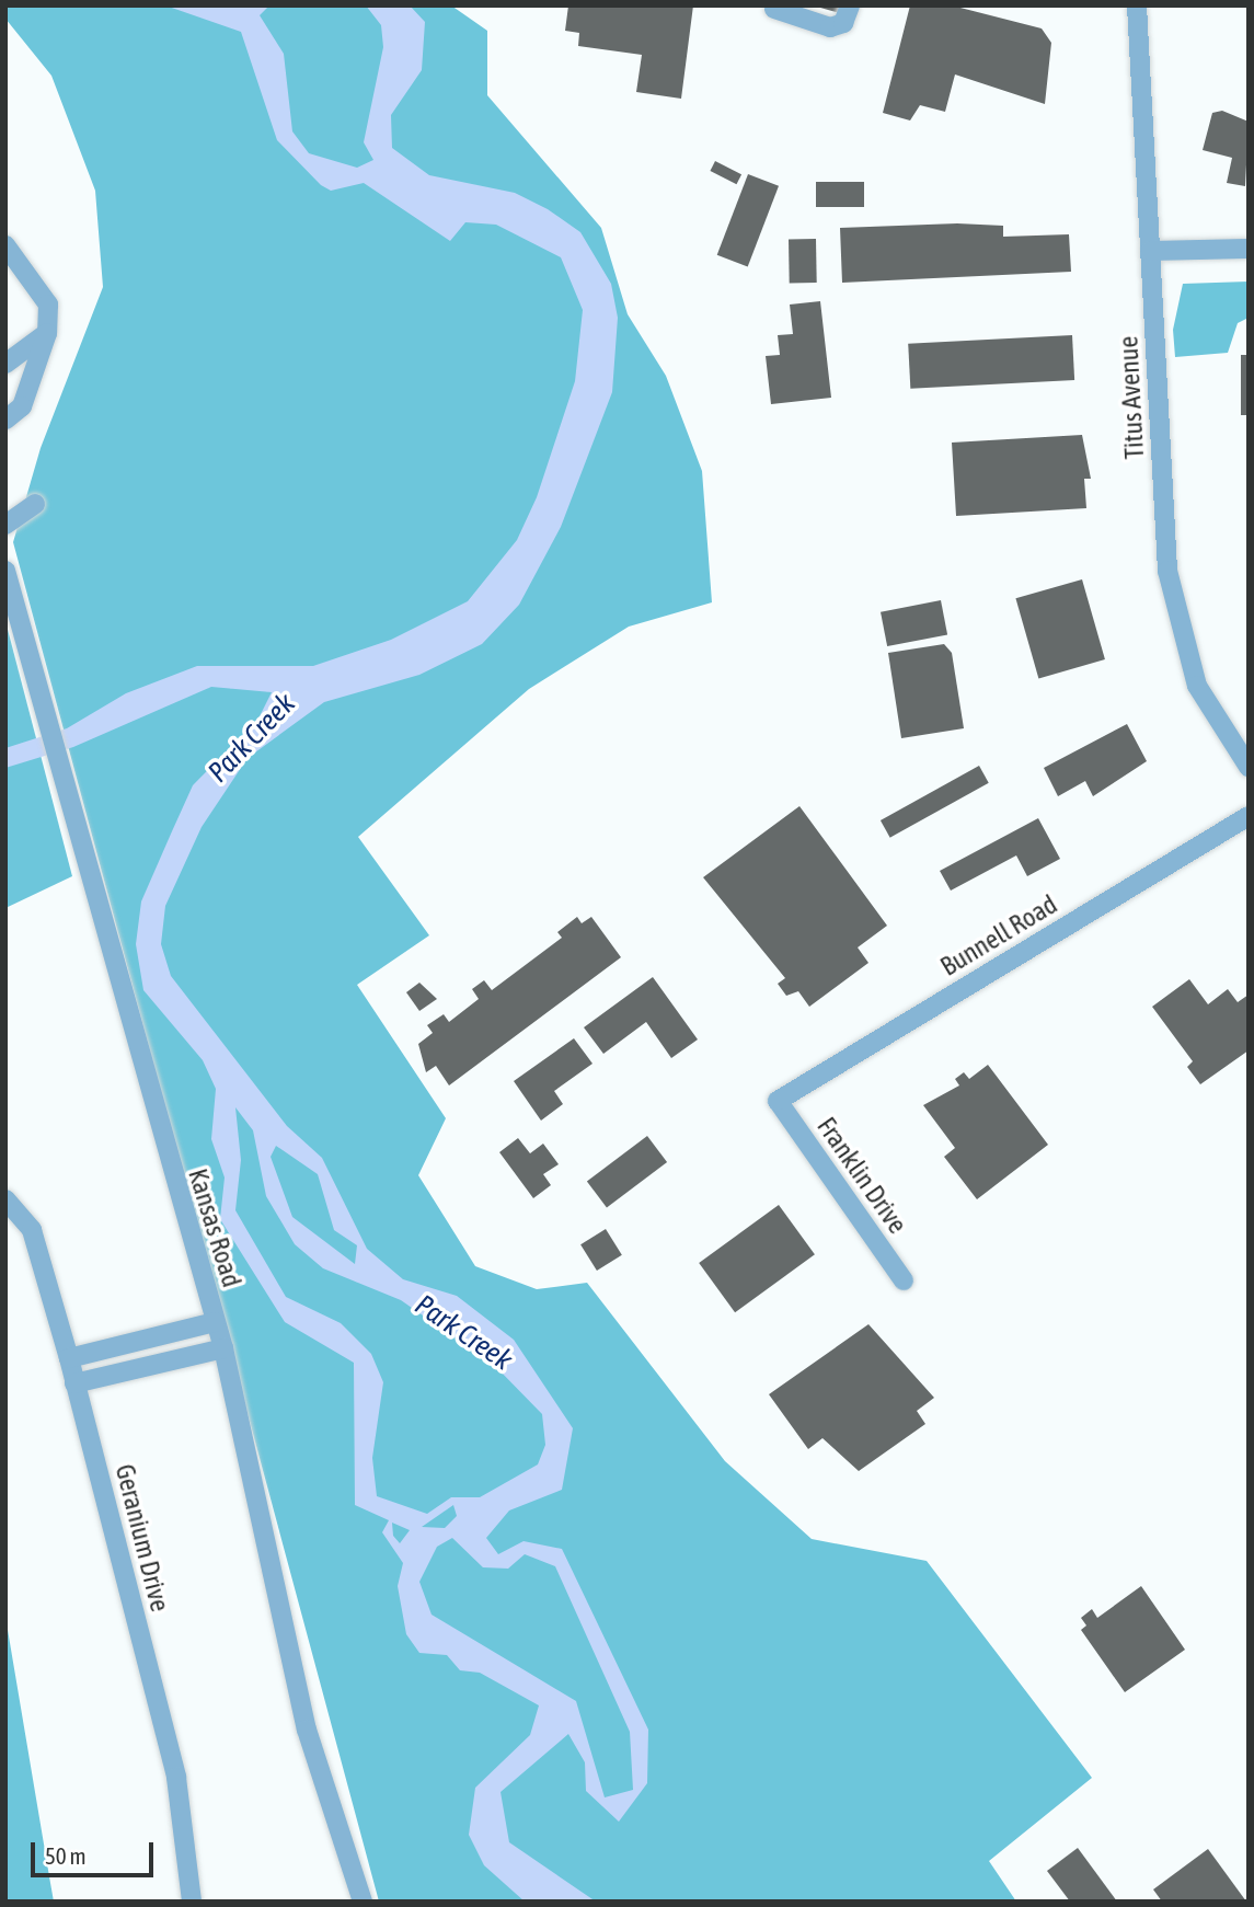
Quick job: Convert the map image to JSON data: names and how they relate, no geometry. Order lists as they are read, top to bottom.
{
  "streets": {
    "street": [
      "Titus Avenue",
      "Bunnell Road",
      "Franklin Drive",
      "Kansas Road",
      "Geranium Drive"
    ]
  },
  "crossings": [
    ["Bunnell Road", "Franklin Drive"]
  ],
  "water": ["Park Creek"],
  "scale_bar": "50 m"
}
